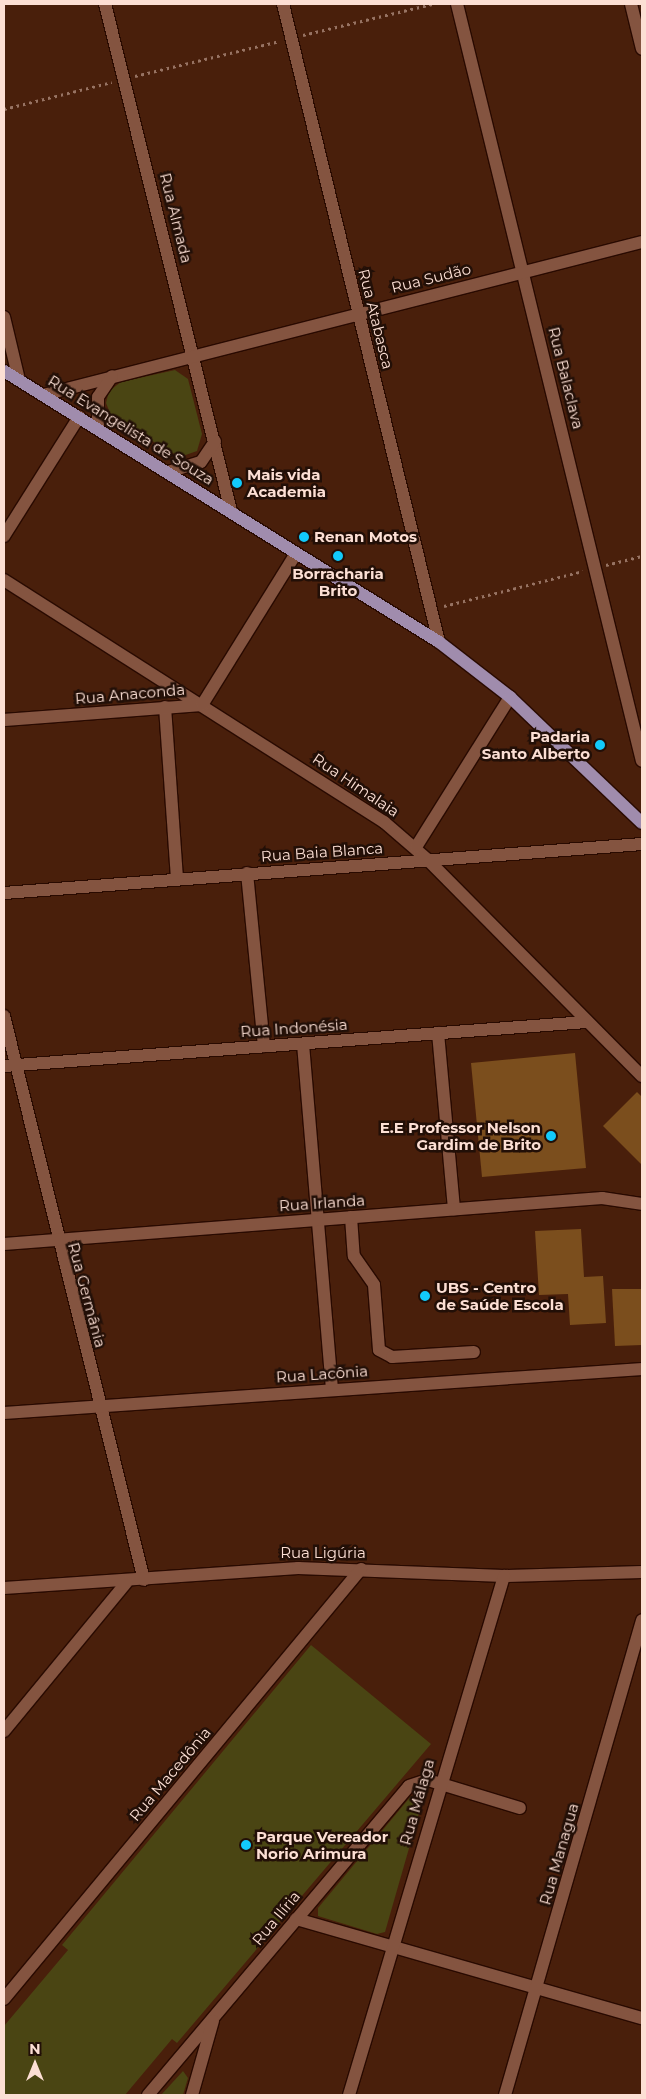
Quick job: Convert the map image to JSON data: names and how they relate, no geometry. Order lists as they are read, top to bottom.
{
  "streets": {
    "main road": ["Rua Evangelista de Souza"],
    "street": [
      "Rua Almada",
      "Rua Sudão",
      "Rua Atabasca",
      "Rua Balaclava",
      "Rua Anaconda",
      "Rua Himalaia",
      "Rua Baia Blanca",
      "Rua Indonésia",
      "Rua Irlanda",
      "Rua Germânia",
      "Rua Lacônia",
      "Rua Ligúria",
      "Rua Macedônia",
      "Rua Málaga",
      "Rua Managua",
      "Rua Ilíria"
    ]
  },
  "crossings": [
    ["Rua Almada", "Rua Sudão"],
    ["Rua Almada", "Rua Evangelista de Souza"],
    ["Rua Sudão", "Rua Atabasca"],
    ["Rua Sudão", "Rua Balaclava"],
    ["Rua Sudão", "Rua Evangelista de Souza"],
    ["Rua Atabasca", "Rua Evangelista de Souza"],
    ["Rua Evangelista de Souza", "Rua Anaconda"],
    ["Rua Anaconda", "Rua Himalaia"],
    ["Rua Himalaia", "Rua Baia Blanca"],
    ["Rua Himalaia", "Rua Indonésia"],
    ["Rua Indonésia", "Rua Germânia"],
    ["Rua Irlanda", "Rua Germânia"],
    ["Rua Germânia", "Rua Lacônia"],
    ["Rua Germânia", "Rua Ligúria"],
    ["Rua Ligúria", "Rua Macedônia"],
    ["Rua Ligúria", "Rua Málaga"],
    ["Rua Málaga", "Rua Ilíria"]
  ],
  "places": [
    "Mais vida Academia",
    "Renan Motos",
    "Borracharia Brito",
    "Padaria Santo Alberto",
    "E.E Professor Nelson Gardim de Brito",
    "UBS - Centro de Saúde Escola",
    "Parque Vereador Norio Arimura"
  ],
  "north": "top"
}
